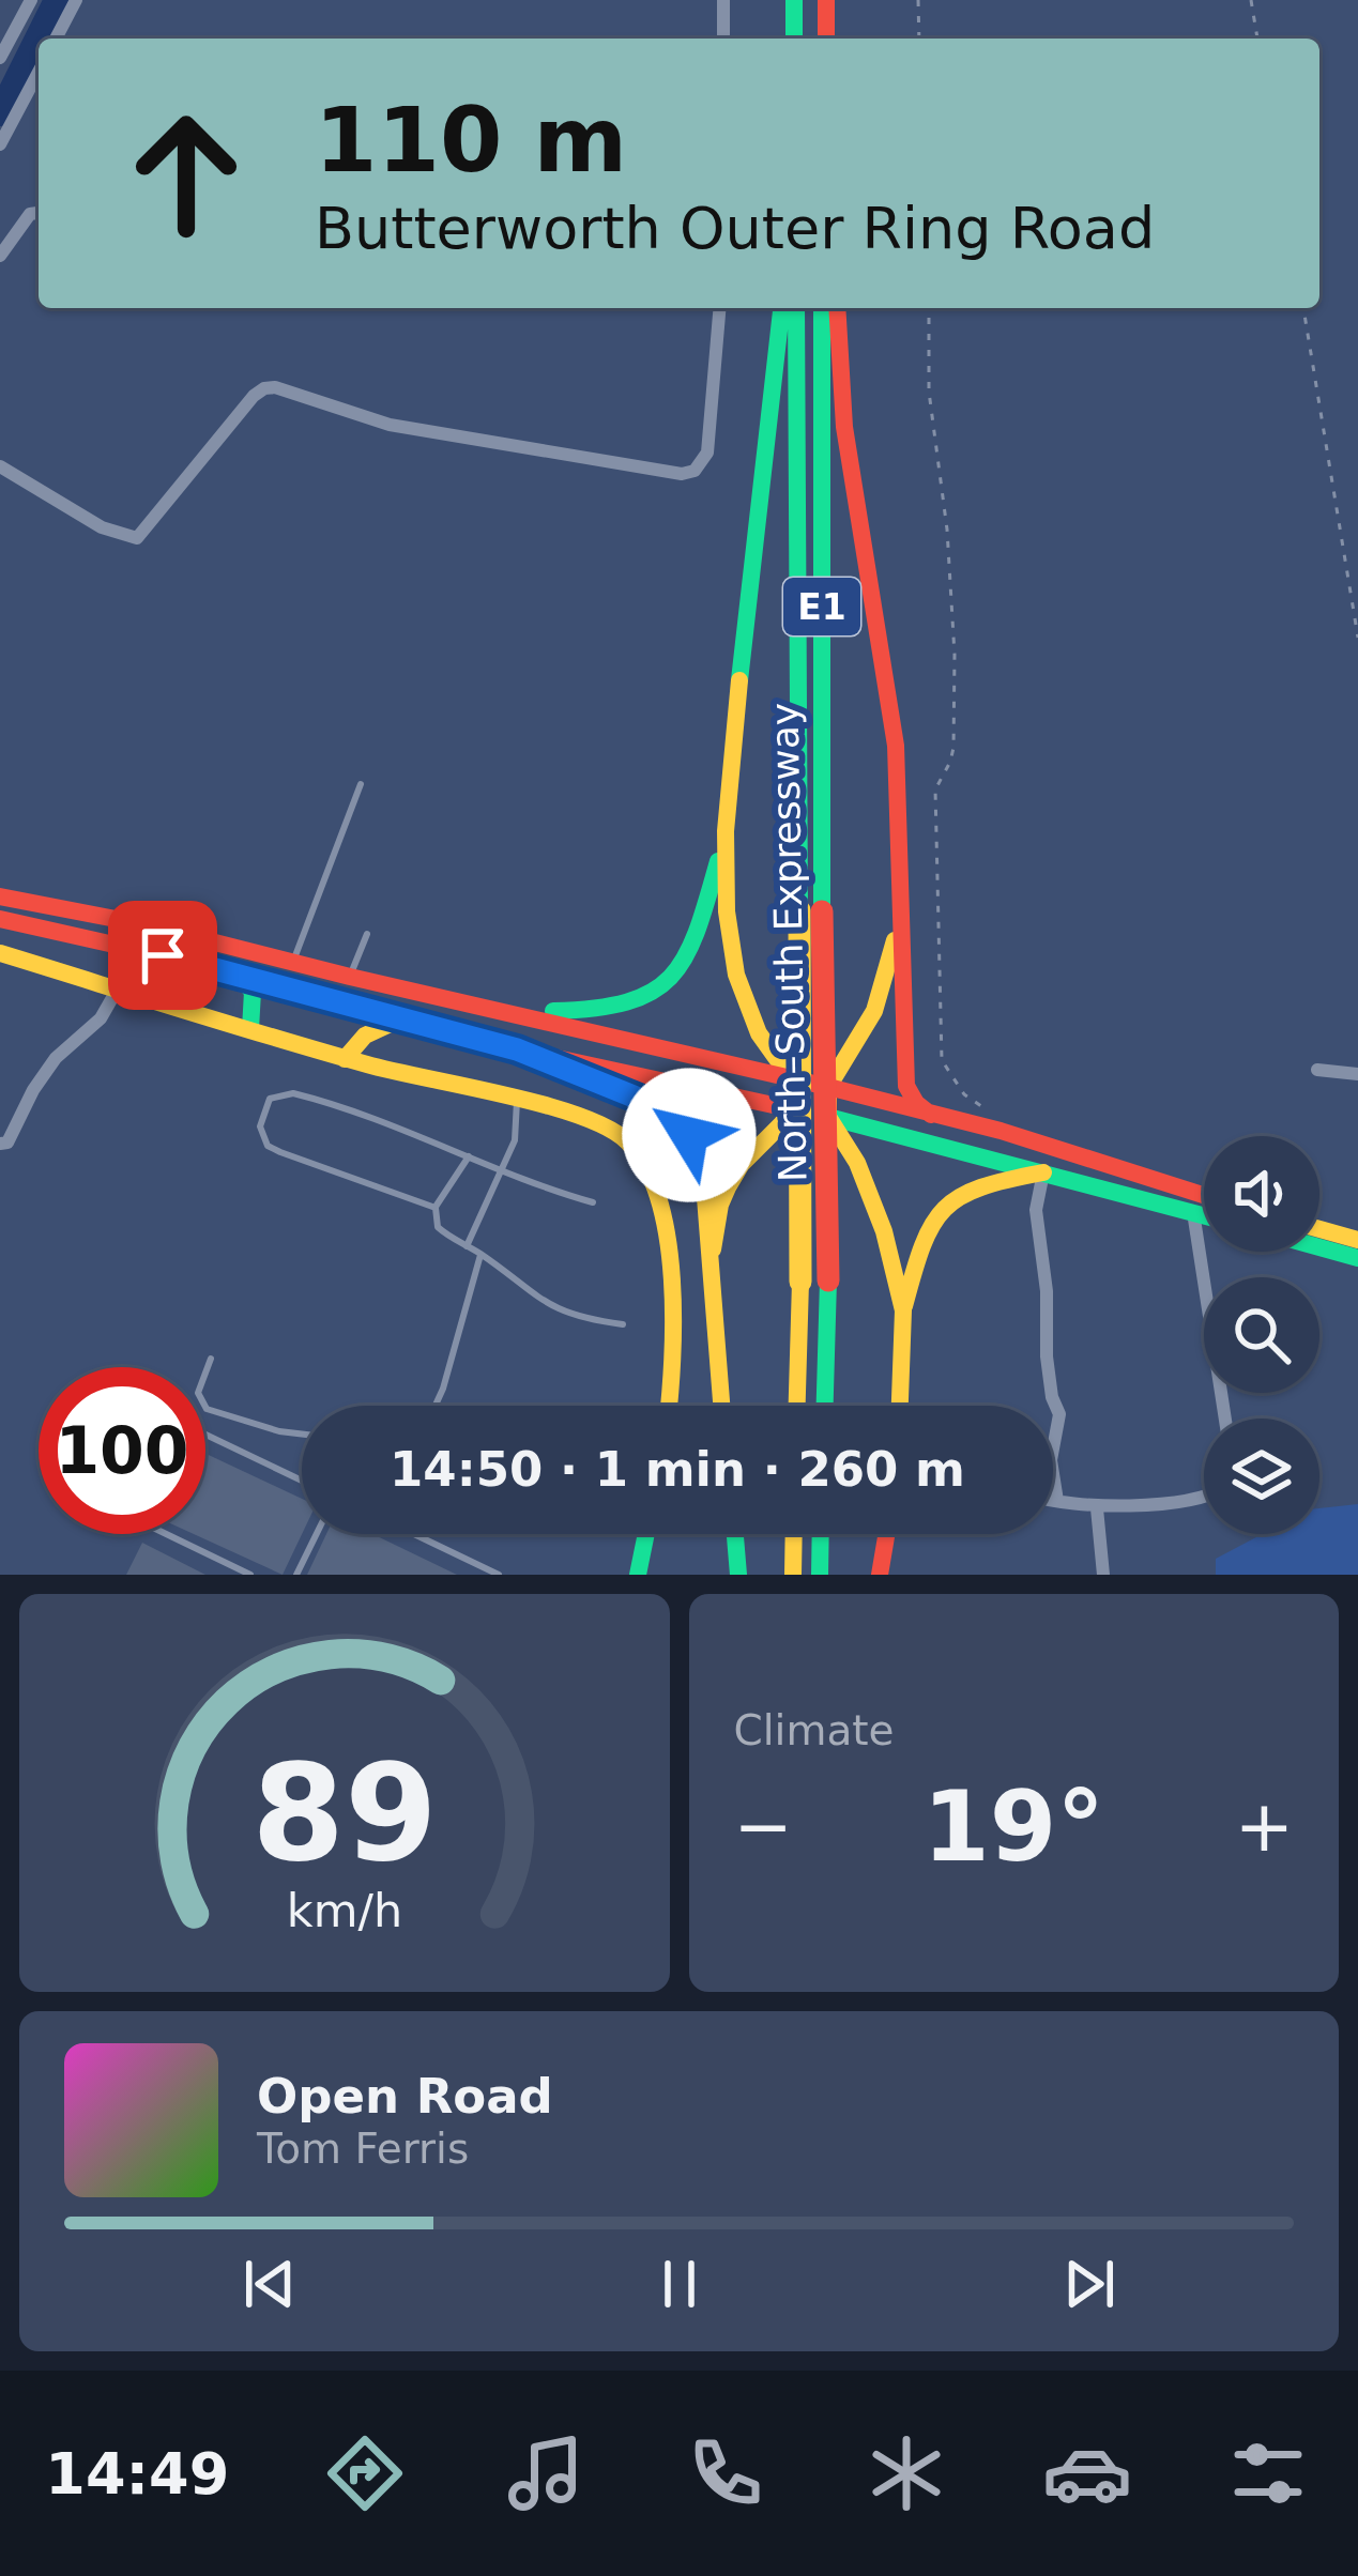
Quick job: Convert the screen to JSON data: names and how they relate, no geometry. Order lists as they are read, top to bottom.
{
  "streets": {
    "main road": ["E1", "North–South Expressway"]
  },
  "page": {
    "turn": ["110 m", "Butterworth Outer Ring Road"],
    "limit": "100",
    "trip": "14:50 · 1 min · 260 m",
    "tile": "Climate",
    "heat": ["−", "19°", "+"],
    "song": ["Open Road", "Tom Ferris"],
    "tabs": "14:49",
    "gauge": ["89", "km/h"]
  }
}
